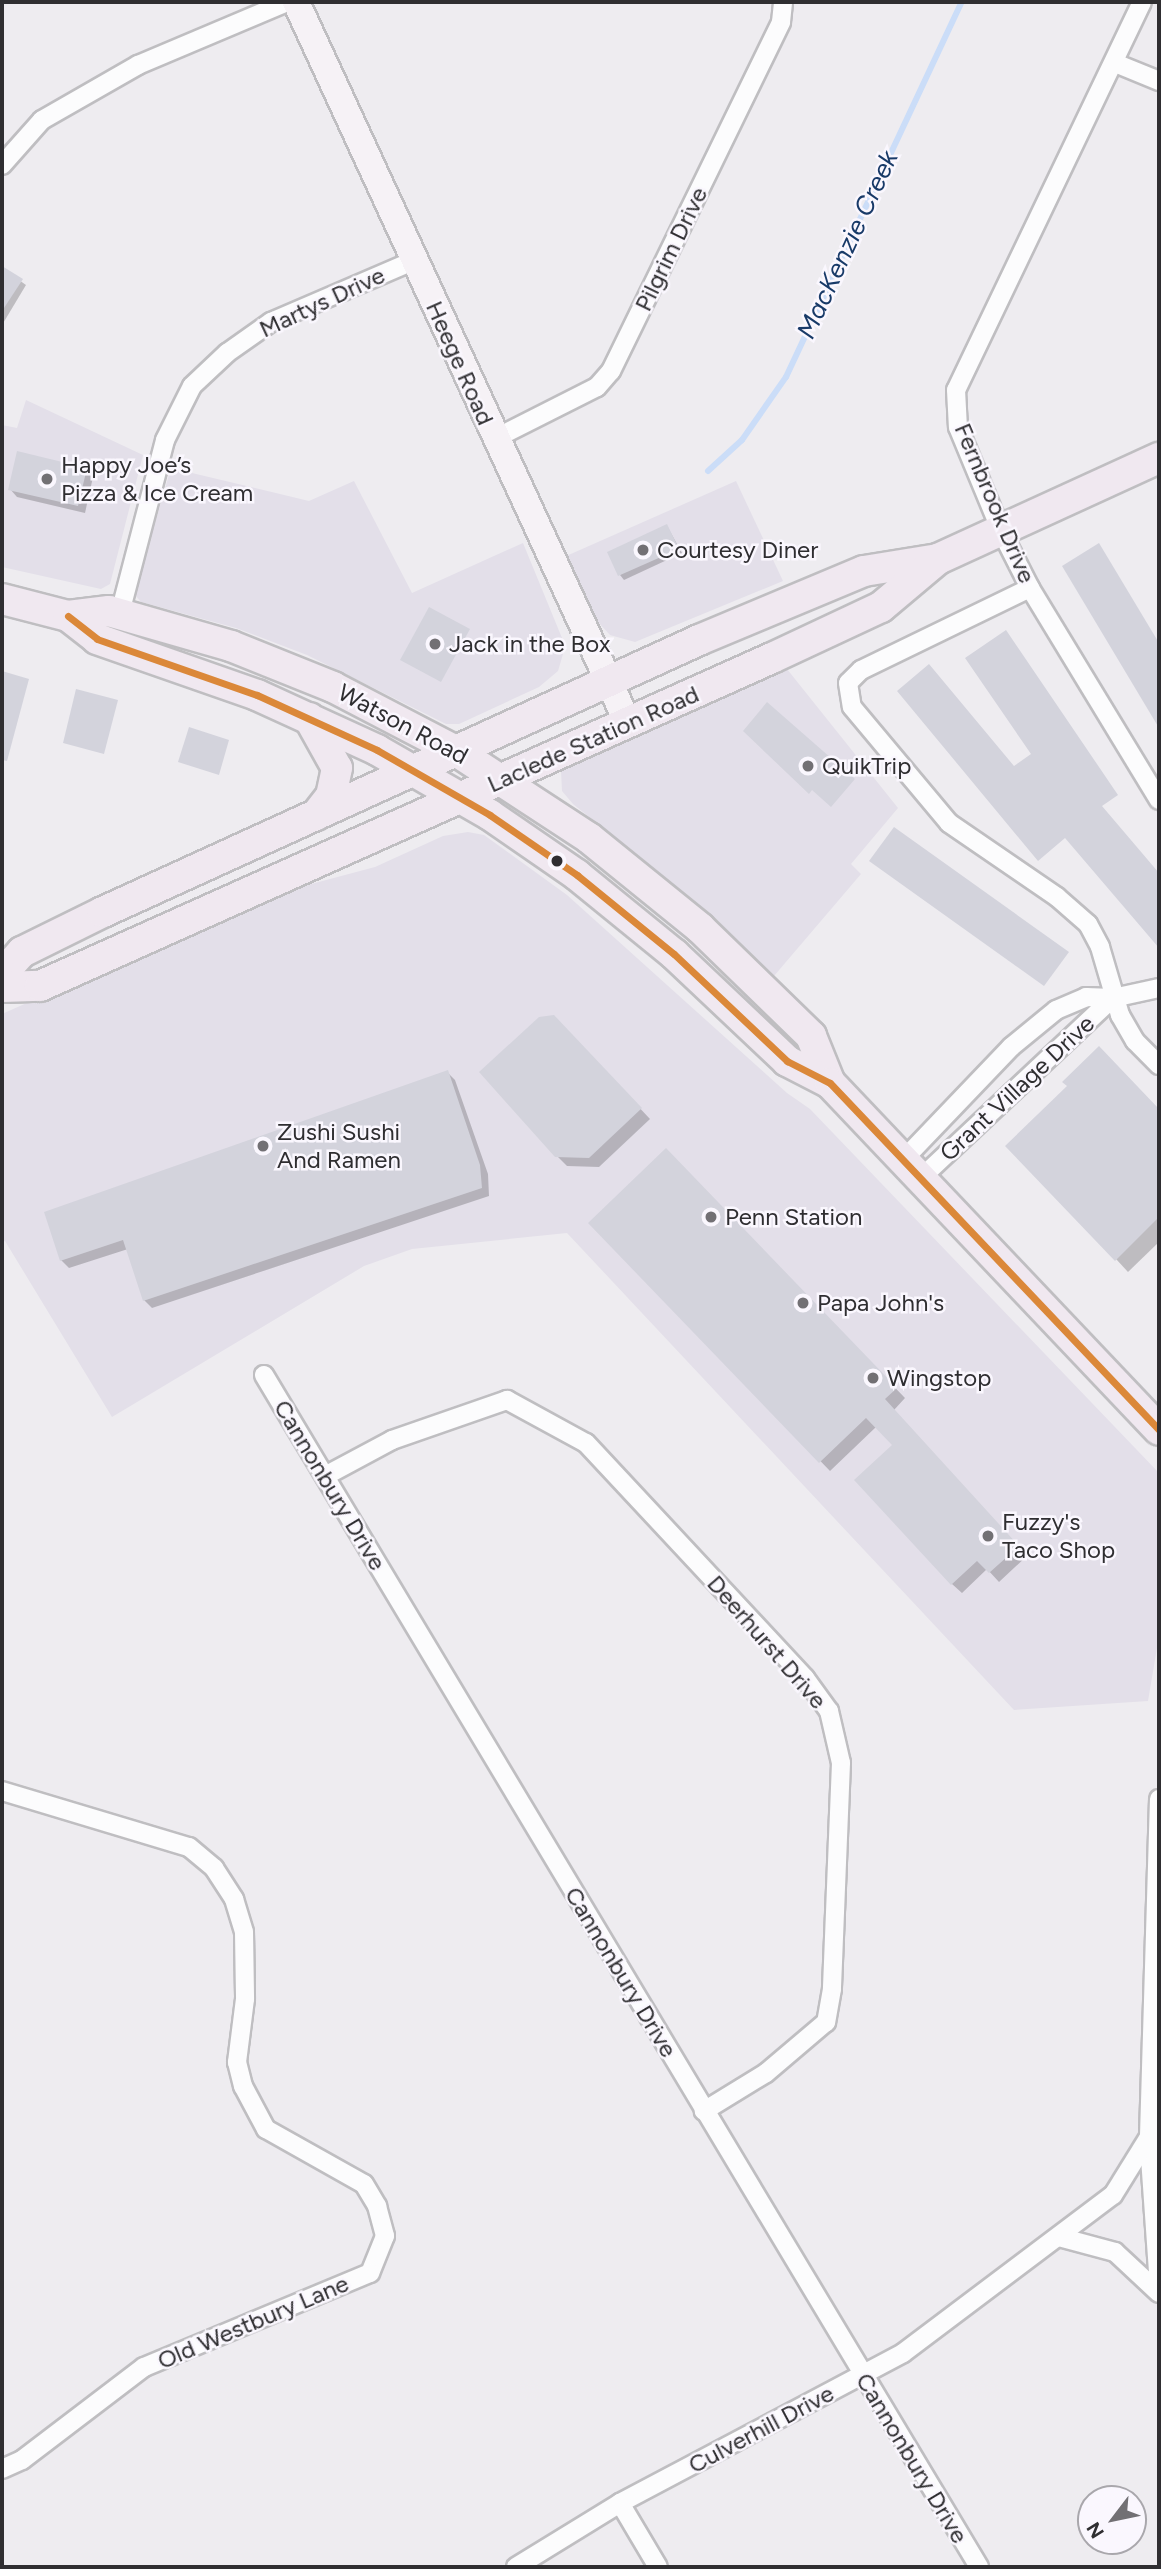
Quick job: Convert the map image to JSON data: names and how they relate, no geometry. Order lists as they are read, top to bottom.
{
  "streets": {
    "main road": ["Watson Road", "Laclede Station Road"],
    "street": [
      "Pilgrim Drive",
      "Martys Drive",
      "Heege Road",
      "Fernbrook Drive",
      "Grant Village Drive",
      "Cannonbury Drive",
      "Deerhurst Drive",
      "Old Westbury Lane",
      "Culverhill Drive"
    ]
  },
  "crossings": [
    ["Pilgrim Drive", "Heege Road"],
    ["Martys Drive", "Heege Road"],
    ["Martys Drive", "Watson Road"],
    ["Heege Road", "Laclede Station Road"],
    ["Fernbrook Drive", "Laclede Station Road"],
    ["Watson Road", "Laclede Station Road"],
    ["Watson Road", "Grant Village Drive"],
    ["Cannonbury Drive", "Deerhurst Drive"],
    ["Cannonbury Drive", "Culverhill Drive"]
  ],
  "water": ["MacKenzie Creek"],
  "places": [
    "Happy Joe’s Pizza & Ice Cream",
    "Courtesy Diner",
    "Jack in the Box",
    "QuikTrip",
    "Zushi Sushi And Ramen",
    "Penn Station",
    "Papa John's",
    "Wingstop",
    "Fuzzy's Taco Shop"
  ],
  "north": "bottom left"
}
